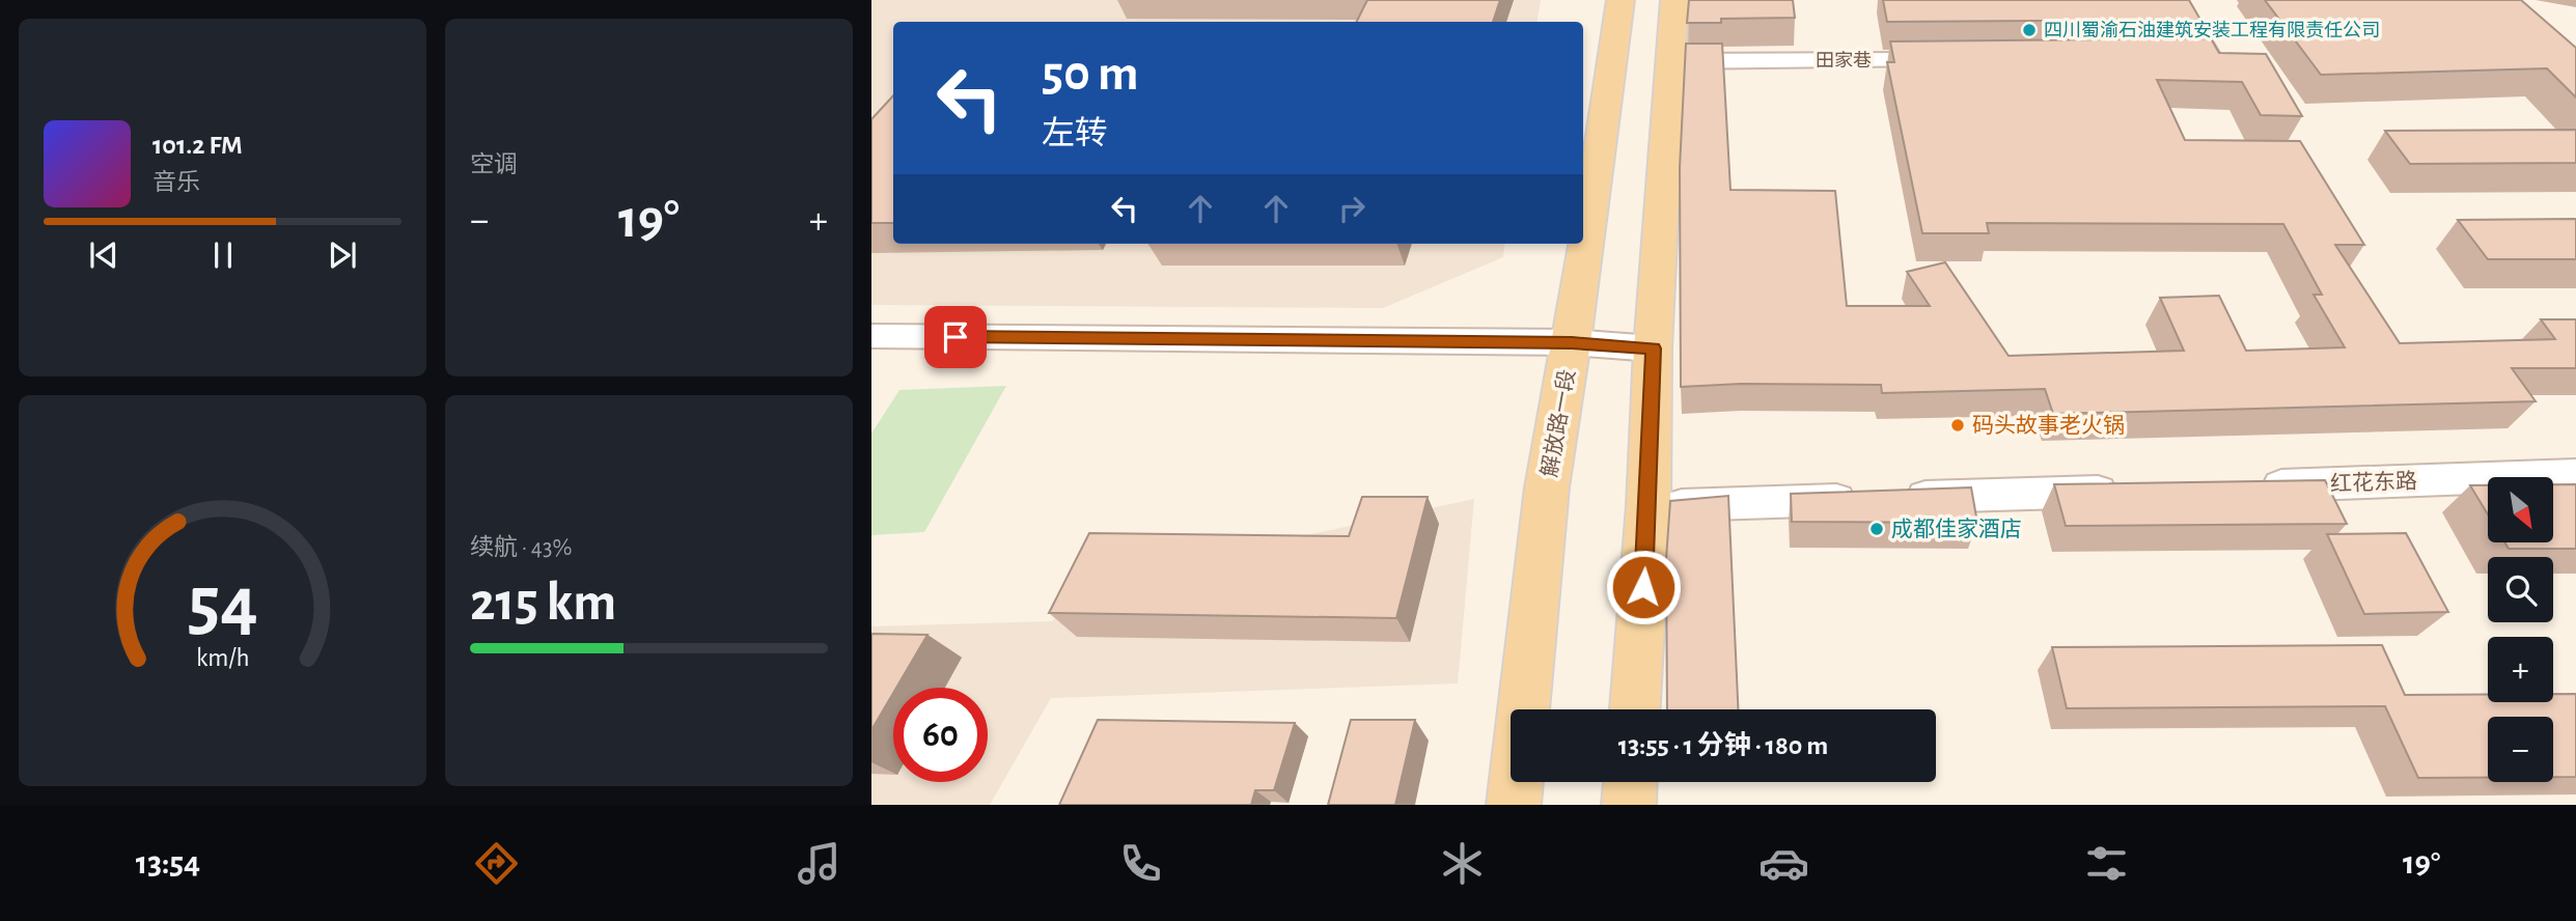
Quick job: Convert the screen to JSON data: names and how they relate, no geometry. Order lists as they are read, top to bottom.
{
  "streets": {
    "main road": ["解放路一段"],
    "street": ["田家巷", "红花东路"]
  },
  "places": ["四川蜀渝石油建筑安装工程有限责任公司", "码头故事老火锅", "成都佳家酒店"],
  "north": "bottom right",
  "page": {
    "tile": [
      "空调",
      ["续航 · 43%", "215 km"]
    ],
    "turn": ["50 m", "左转"],
    "song": ["101.2 FM", "音乐"],
    "heat": ["−", "19°", "+"],
    "map_buttons": ["+", "−"],
    "limit": "60",
    "trip": "13:55 · 1 分钟 · 180 m",
    "tabs": ["13:54", "19°"],
    "gauge": ["54", "km/h"]
  }
}
